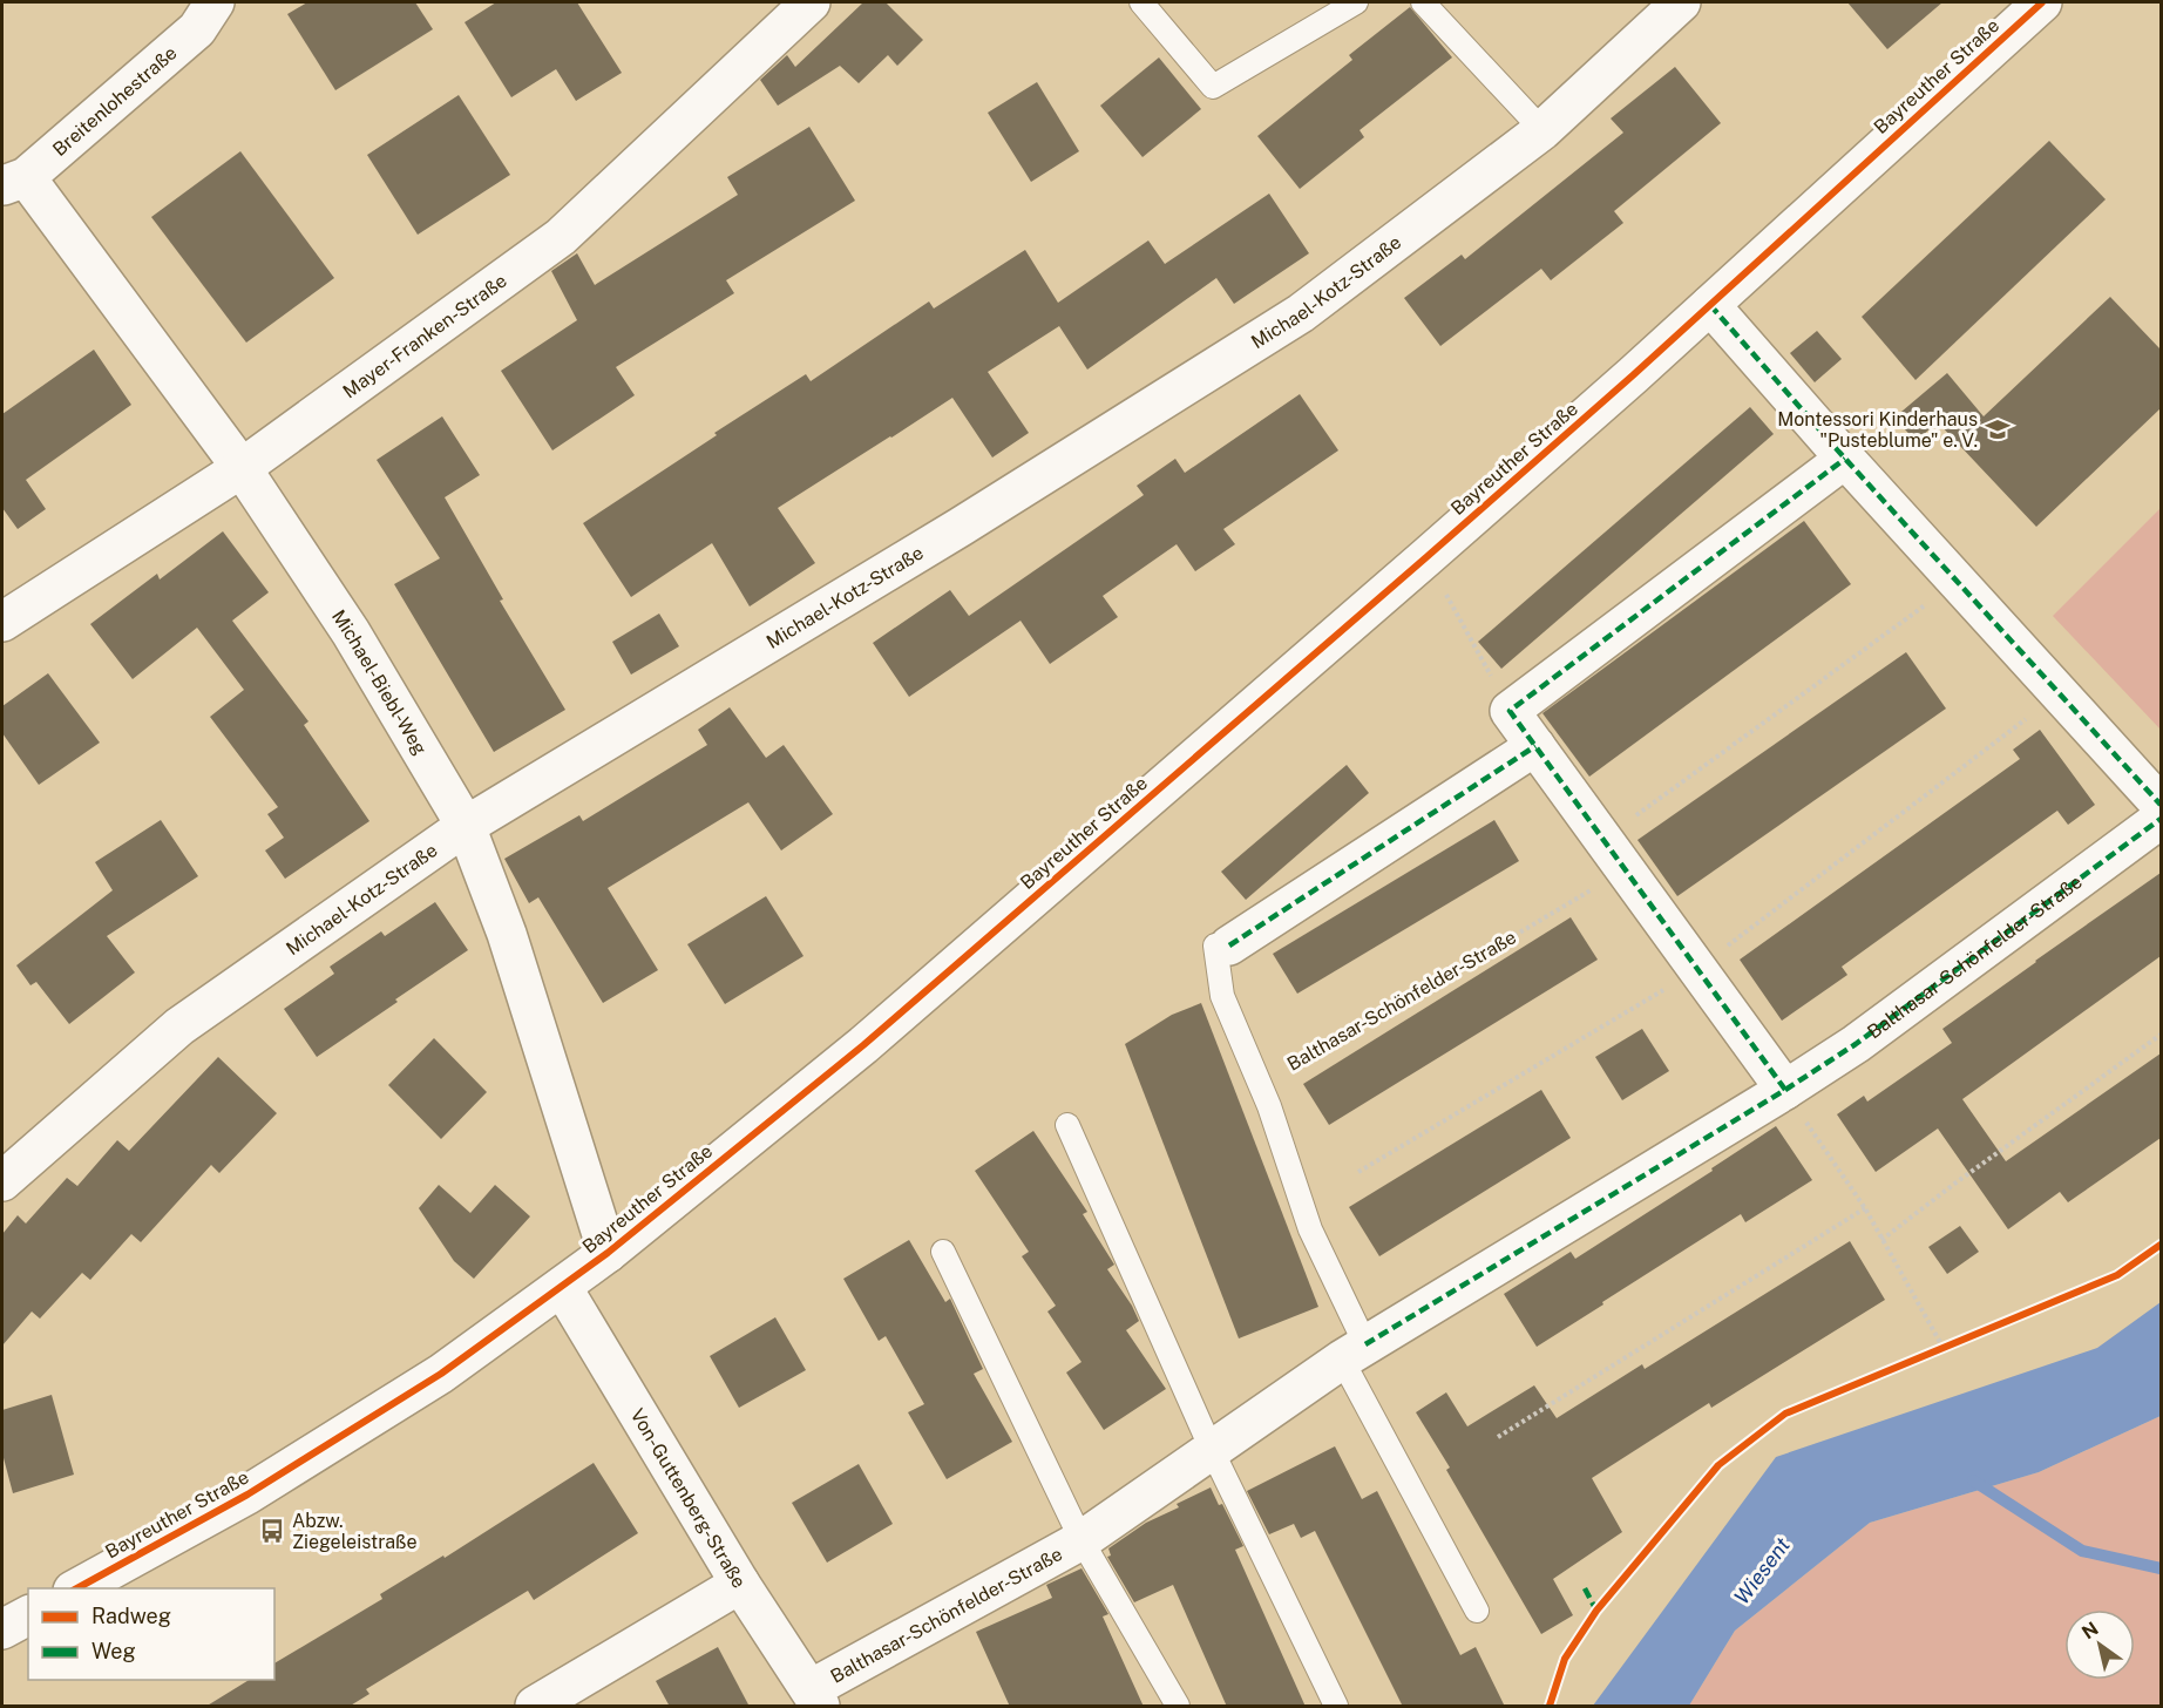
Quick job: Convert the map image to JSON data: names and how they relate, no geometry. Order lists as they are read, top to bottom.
{
  "streets": {
    "street": [
      "Bayreuther Straße",
      "Breitenlohestraße",
      "Michael-Kotz-Straße",
      "Mayer-Franken-Straße",
      "Michael-Biebl-Weg",
      "Balthasar-Schönfelder-Straße",
      "Von-Guttenberg-Straße"
    ]
  },
  "crossings": [
    ["Bayreuther Straße", "Michael-Biebl-Weg"],
    ["Bayreuther Straße", "Von-Guttenberg-Straße"],
    ["Breitenlohestraße", "Michael-Biebl-Weg"],
    ["Michael-Kotz-Straße", "Michael-Biebl-Weg"],
    ["Mayer-Franken-Straße", "Michael-Biebl-Weg"],
    ["Balthasar-Schönfelder-Straße", "Von-Guttenberg-Straße"]
  ],
  "water": ["Wiesent"],
  "places": {
    "school or university": ["Montessori Kinderhaus \"Pusteblume\" e. V."],
    "bus stop": ["Abzw. Ziegeleistraße"]
  },
  "legend": ["Radweg", "Weg"],
  "north": "top left"
}
